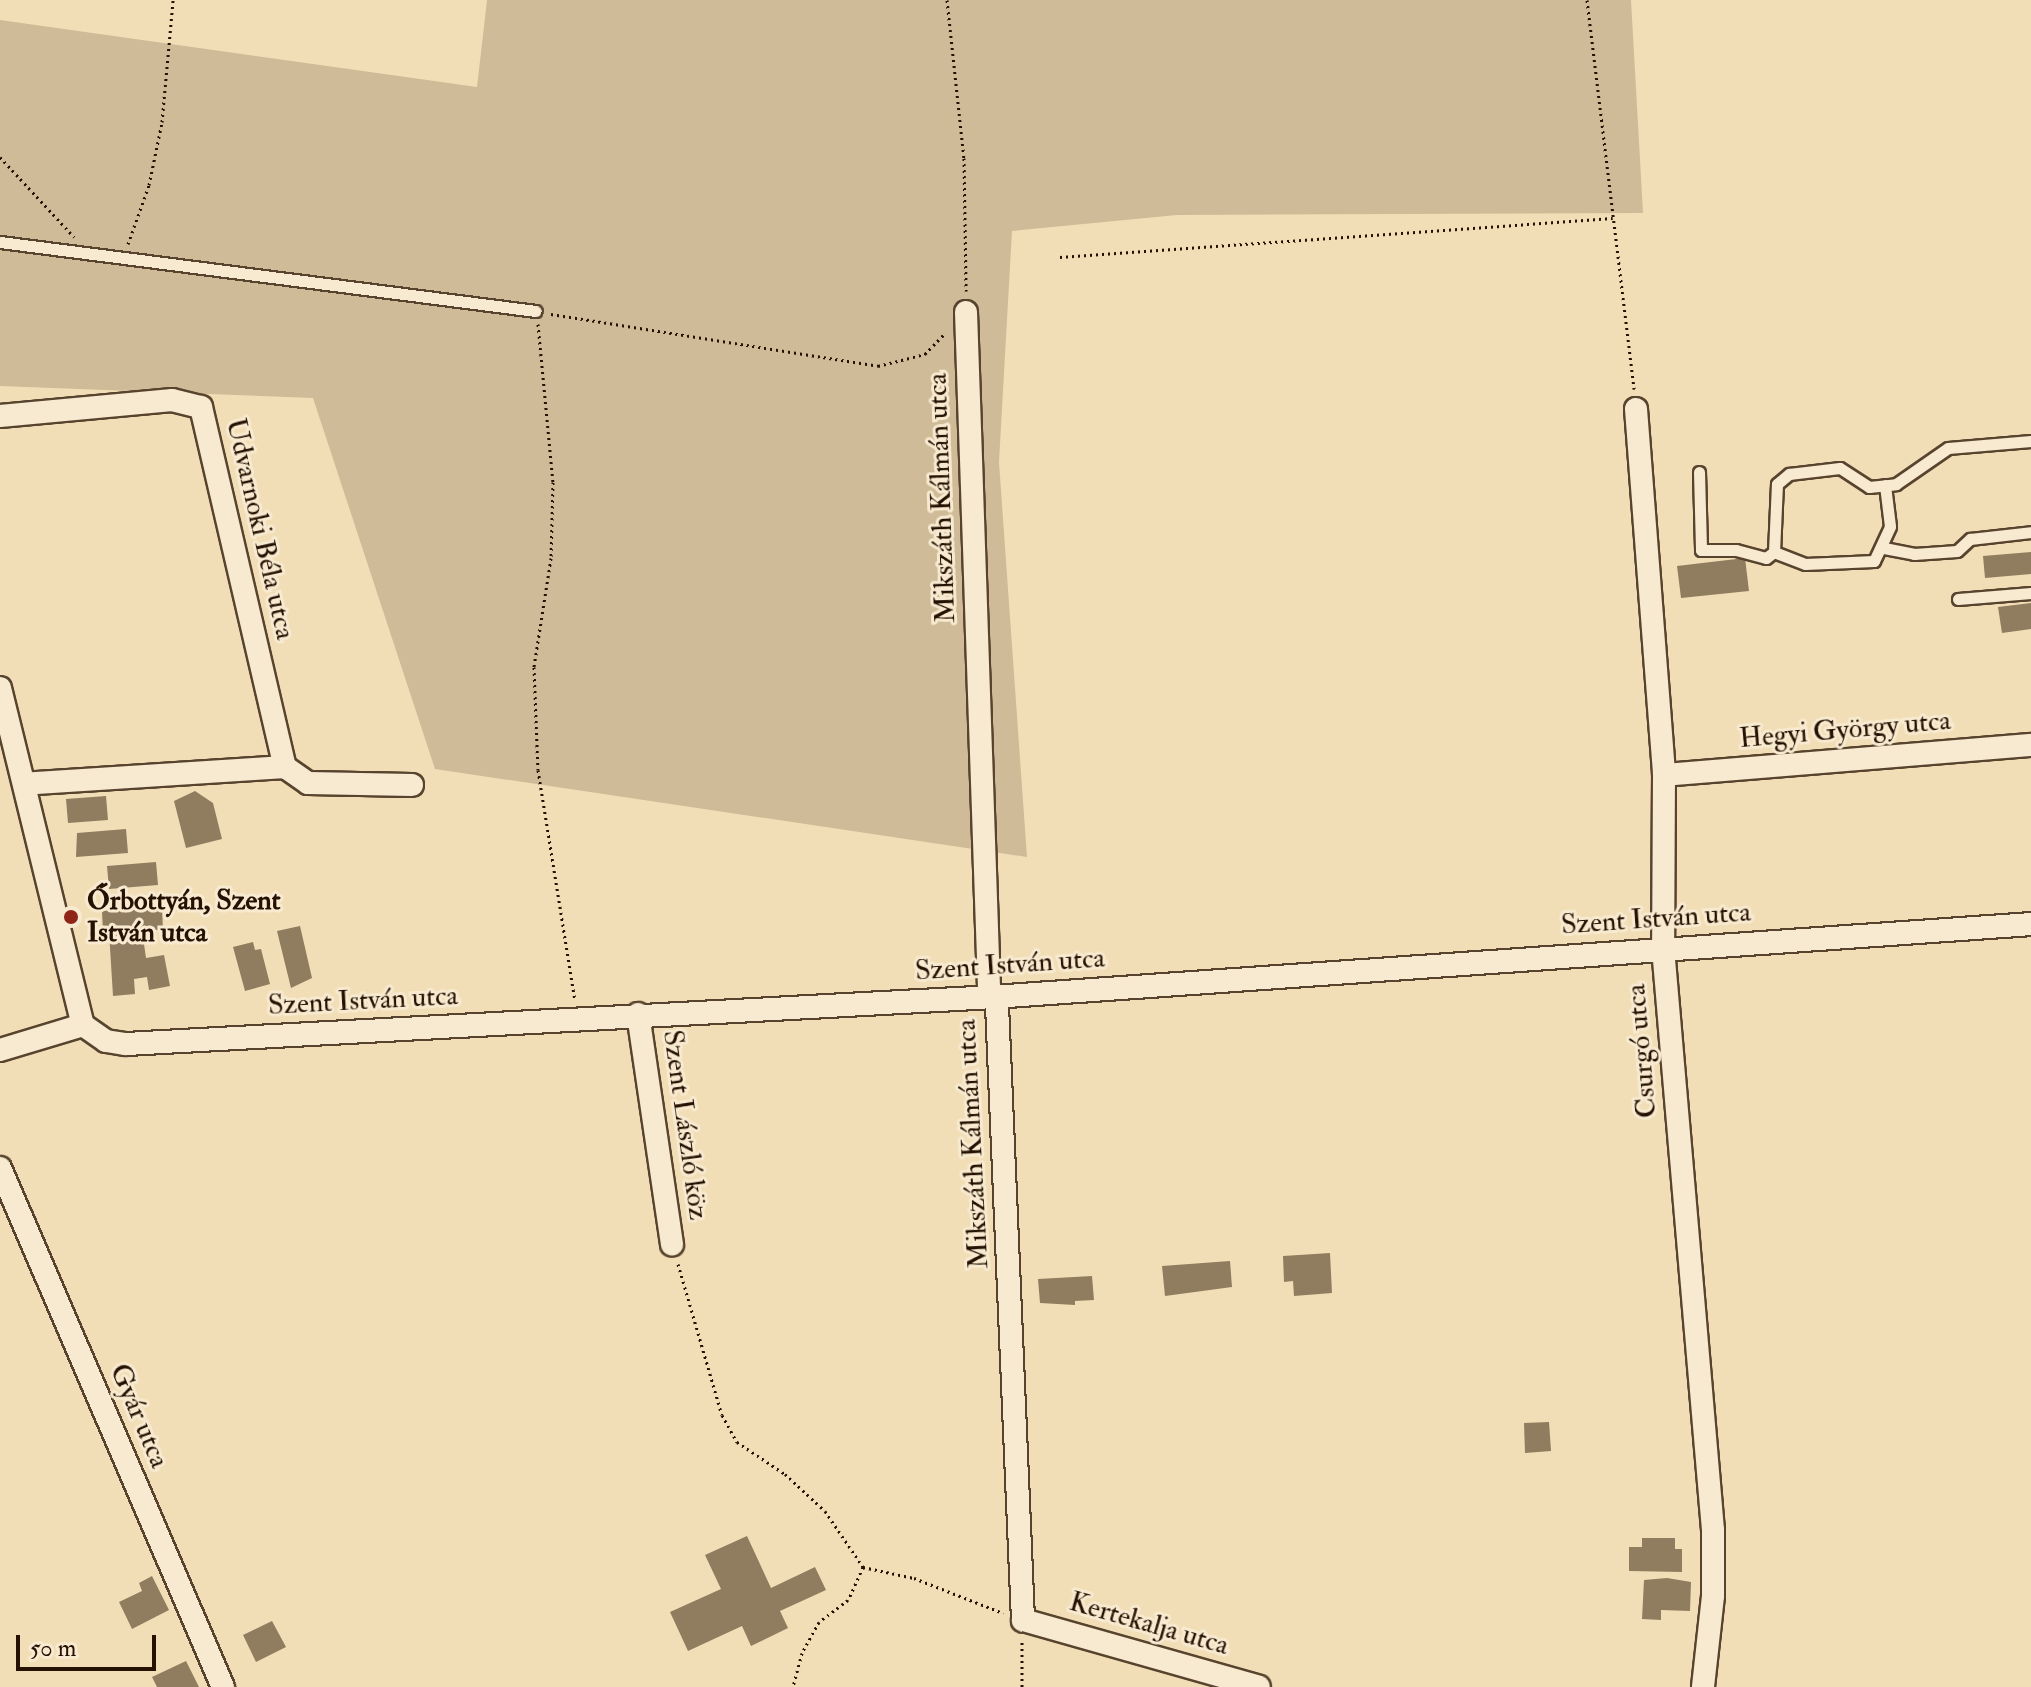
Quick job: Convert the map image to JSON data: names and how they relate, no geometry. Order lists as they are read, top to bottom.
{
  "streets": {
    "street": [
      "Mikszáth Kálmán utca",
      "Udvarnoki Béla utca",
      "Hegyi György utca",
      "Szent István utca",
      "Csurgó utca",
      "Szent László köz",
      "Gyár utca",
      "Kertekalja utca"
    ]
  },
  "crossings": [
    ["Mikszáth Kálmán utca", "Szent István utca"],
    ["Mikszáth Kálmán utca", "Kertekalja utca"],
    ["Hegyi György utca", "Csurgó utca"],
    ["Szent István utca", "Csurgó utca"],
    ["Szent István utca", "Szent László köz"]
  ],
  "places": ["Őrbottyán, Szent István utca"],
  "scale_bar": "50 m"
}
